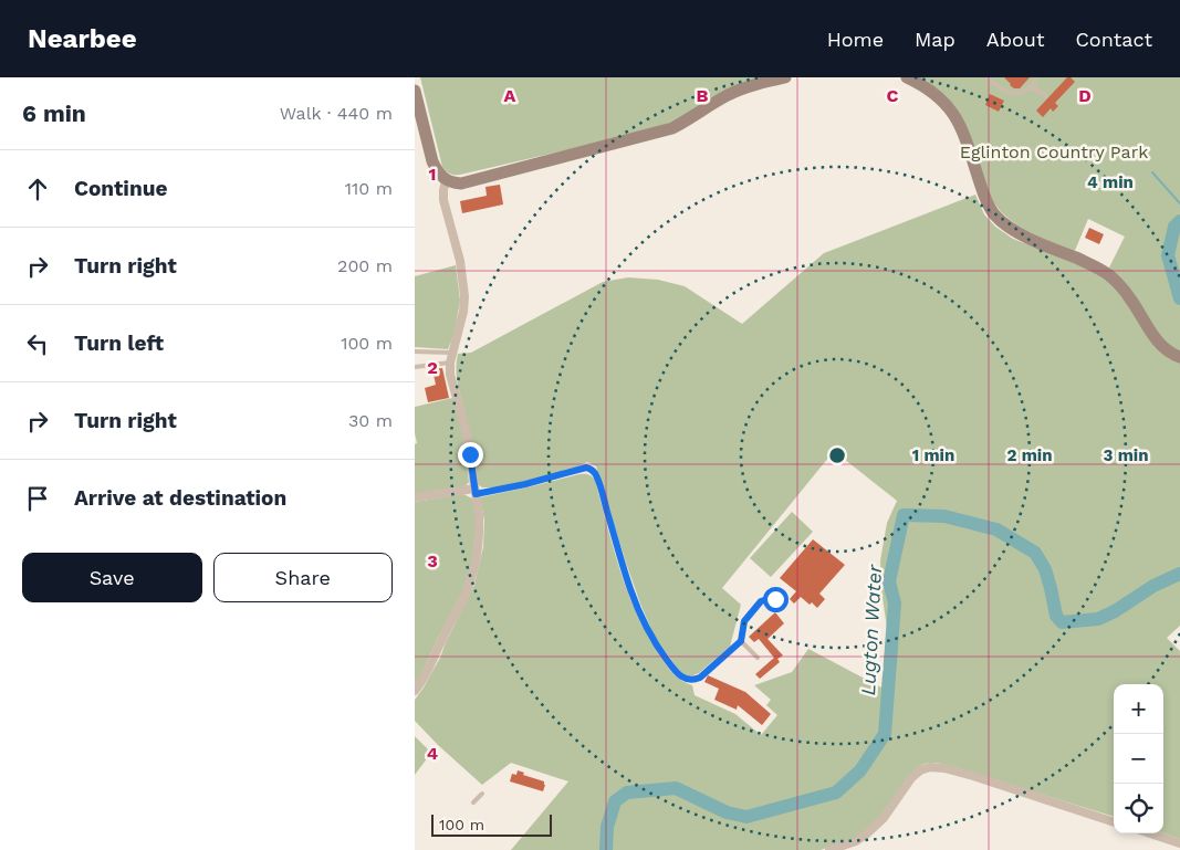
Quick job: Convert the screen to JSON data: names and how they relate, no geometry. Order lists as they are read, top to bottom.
{
  "water": ["Lugton Water"],
  "parks": ["Eglinton Country Park"],
  "scale_bar": "100 m",
  "page": {
    "header": "Nearbee",
    "nav": [
      "Home",
      "Map",
      "About",
      "Contact"
    ],
    "heading": ["6 min", "Walk · 440 m"],
    "list": [
      ["Continue", "110 m"],
      ["Turn right", "200 m"],
      ["Turn left", "100 m"],
      ["Turn right", "30 m"],
      "Arrive at destination"
    ],
    "buttons": ["Save", "Share"],
    "map_buttons": ["+", "−"],
    "scale": "100 m"
  },
  "grid": {
    "columns": [
      "A",
      "B",
      "C",
      "D"
    ],
    "rows": [
      "1",
      "2",
      "3",
      "4"
    ]
  },
  "rings": [
    "4 min",
    "1 min",
    "2 min",
    "3 min"
  ]
}
